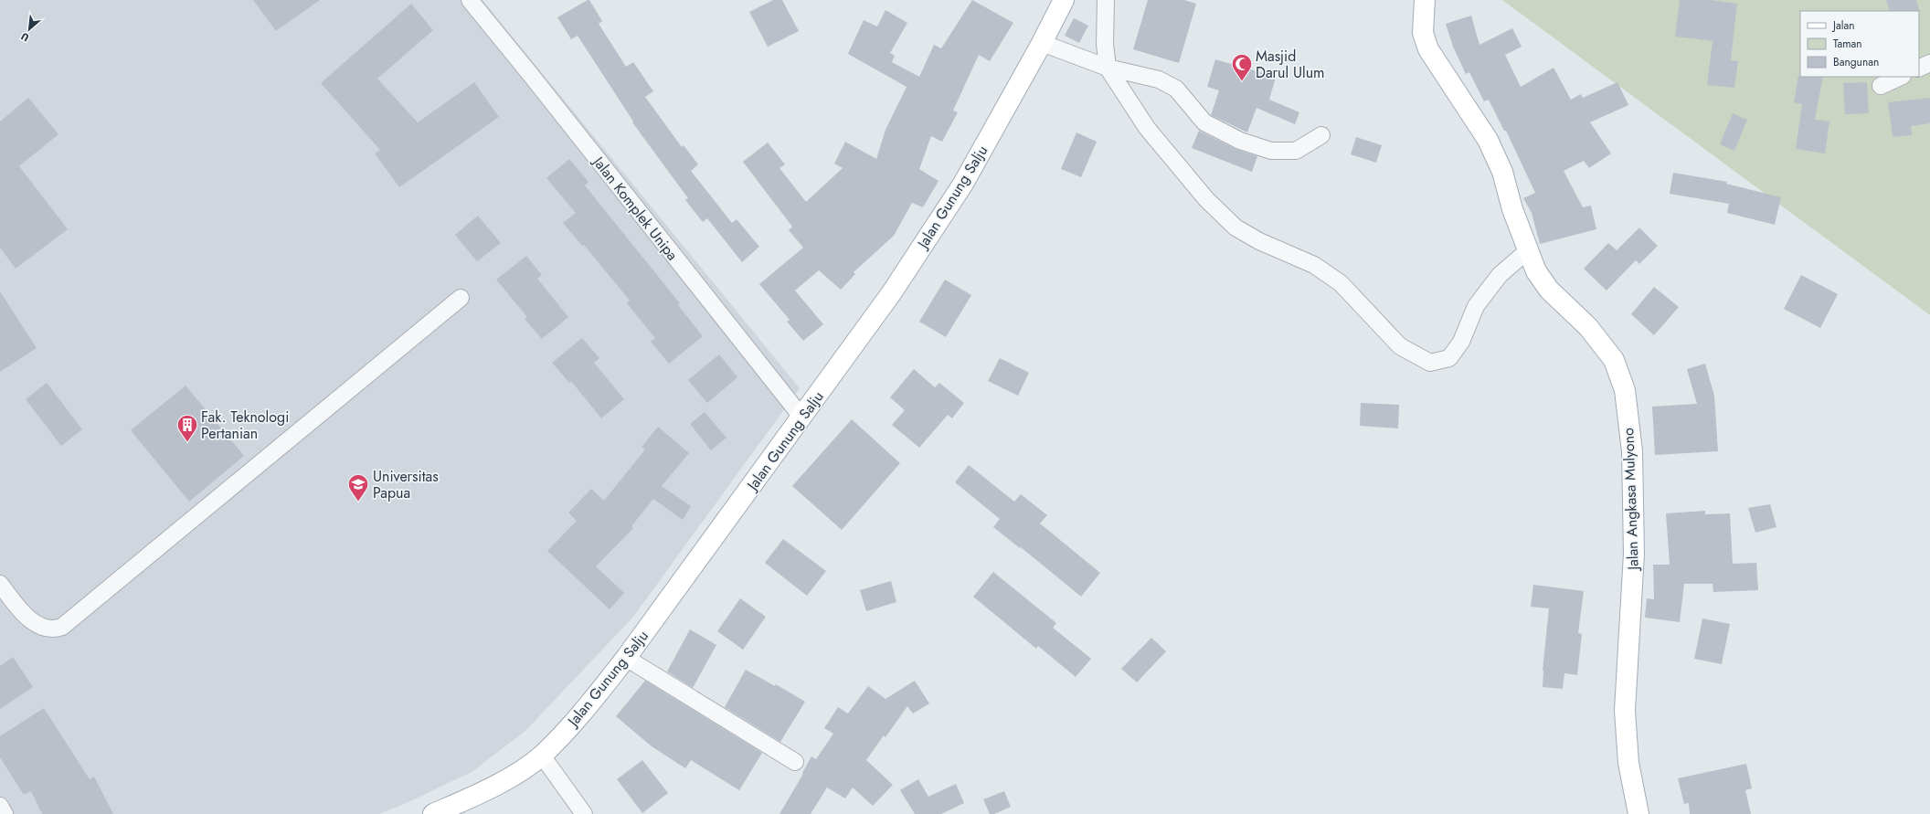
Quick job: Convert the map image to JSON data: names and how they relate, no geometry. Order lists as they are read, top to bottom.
{
  "streets": {
    "main road": ["Jalan Gunung Salju", "Jalan Angkasa Mulyono"],
    "street": ["Jalan Komplek Unipa"]
  },
  "crossings": [
    ["Jalan Gunung Salju", "Jalan Komplek Unipa"]
  ],
  "places": {
    "mosque": ["Masjid Darul Ulum"],
    "building": ["Fak. Teknologi Pertanian"],
    "school or university": ["Universitas Papua"]
  },
  "legend": ["Jalan", "Taman", "Bangunan"],
  "north": "bottom left"
}
